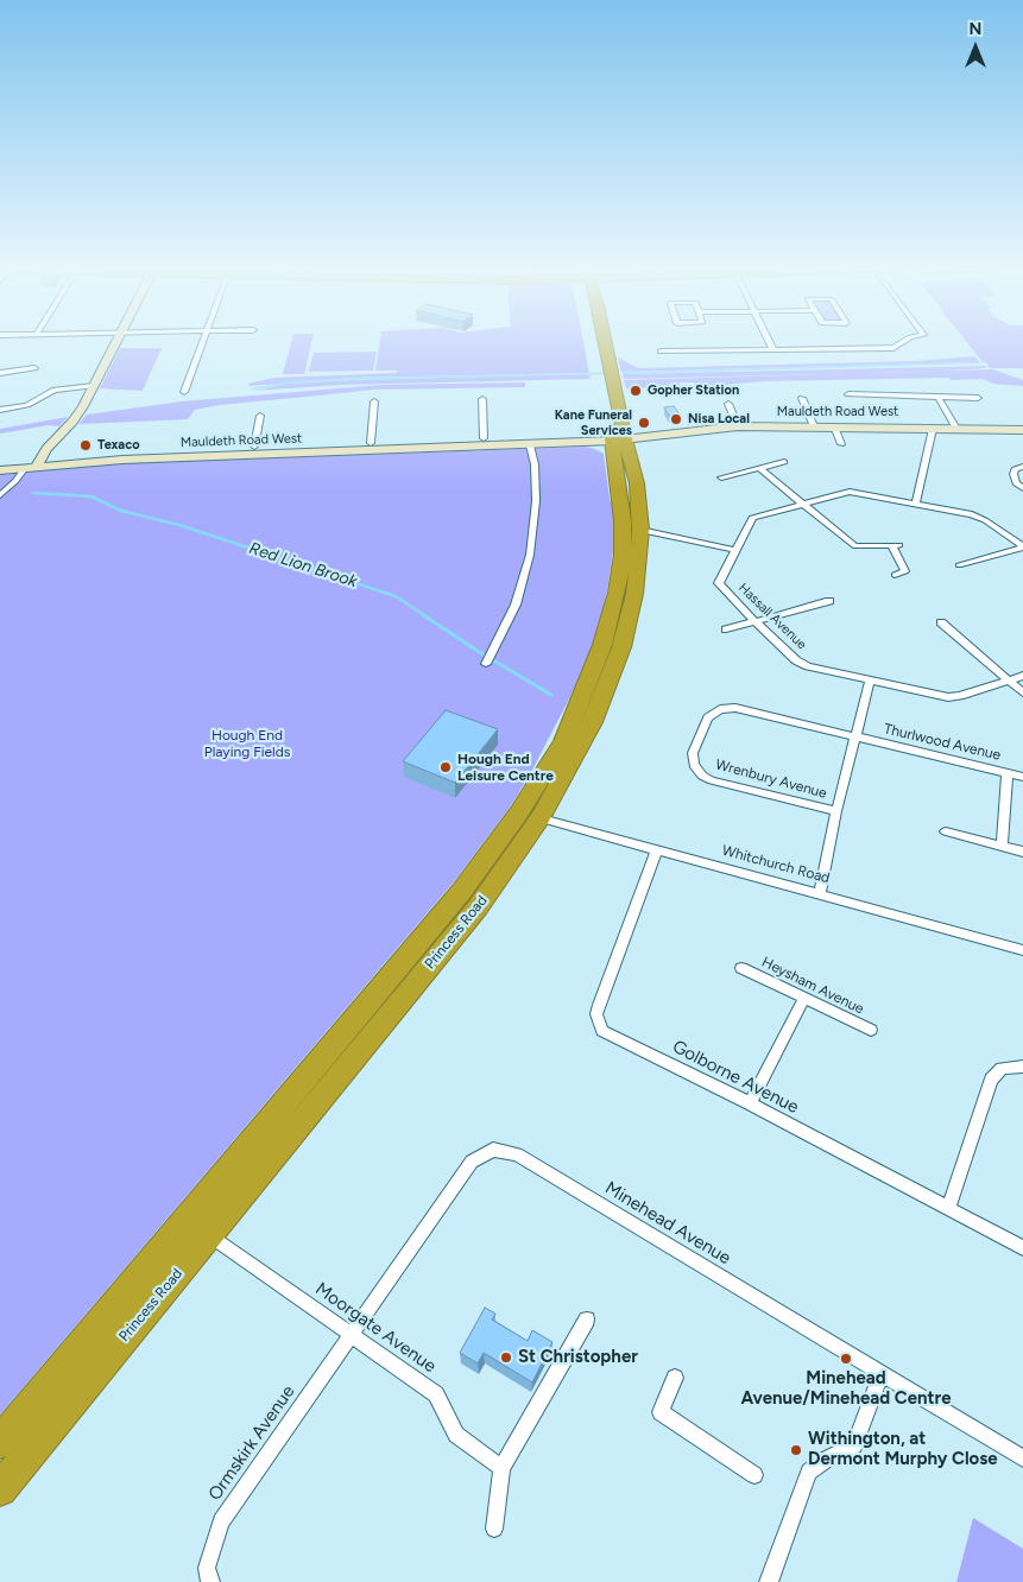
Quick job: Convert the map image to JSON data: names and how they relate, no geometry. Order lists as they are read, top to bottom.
{
  "streets": {
    "highway": ["Princess Road"],
    "street": [
      "Mauldeth Road West",
      "Hassall Avenue",
      "Thurlwood Avenue",
      "Wrenbury Avenue",
      "Whitchurch Road",
      "Heysham Avenue",
      "Golborne Avenue",
      "Minehead Avenue",
      "Moorgate Avenue",
      "Ormskirk Avenue"
    ]
  },
  "crossings": [
    ["Mauldeth Road West", "Princess Road"],
    ["Thurlwood Avenue", "Wrenbury Avenue"],
    ["Whitchurch Road", "Princess Road"],
    ["Whitchurch Road", "Golborne Avenue"],
    ["Princess Road", "Moorgate Avenue"],
    ["Minehead Avenue", "Moorgate Avenue"],
    ["Minehead Avenue", "Ormskirk Avenue"],
    ["Moorgate Avenue", "Ormskirk Avenue"]
  ],
  "water": ["Red Lion Brook"],
  "parks": ["Hough End Playing Fields"],
  "places": [
    "Gopher Station",
    "Nisa Local",
    "Kane Funeral Services",
    "Texaco",
    "Hough End Leisure Centre",
    "St Christopher",
    "Minehead Avenue/Minehead Centre",
    "Withington, at Dermont Murphy Close"
  ],
  "north": "top"
}
